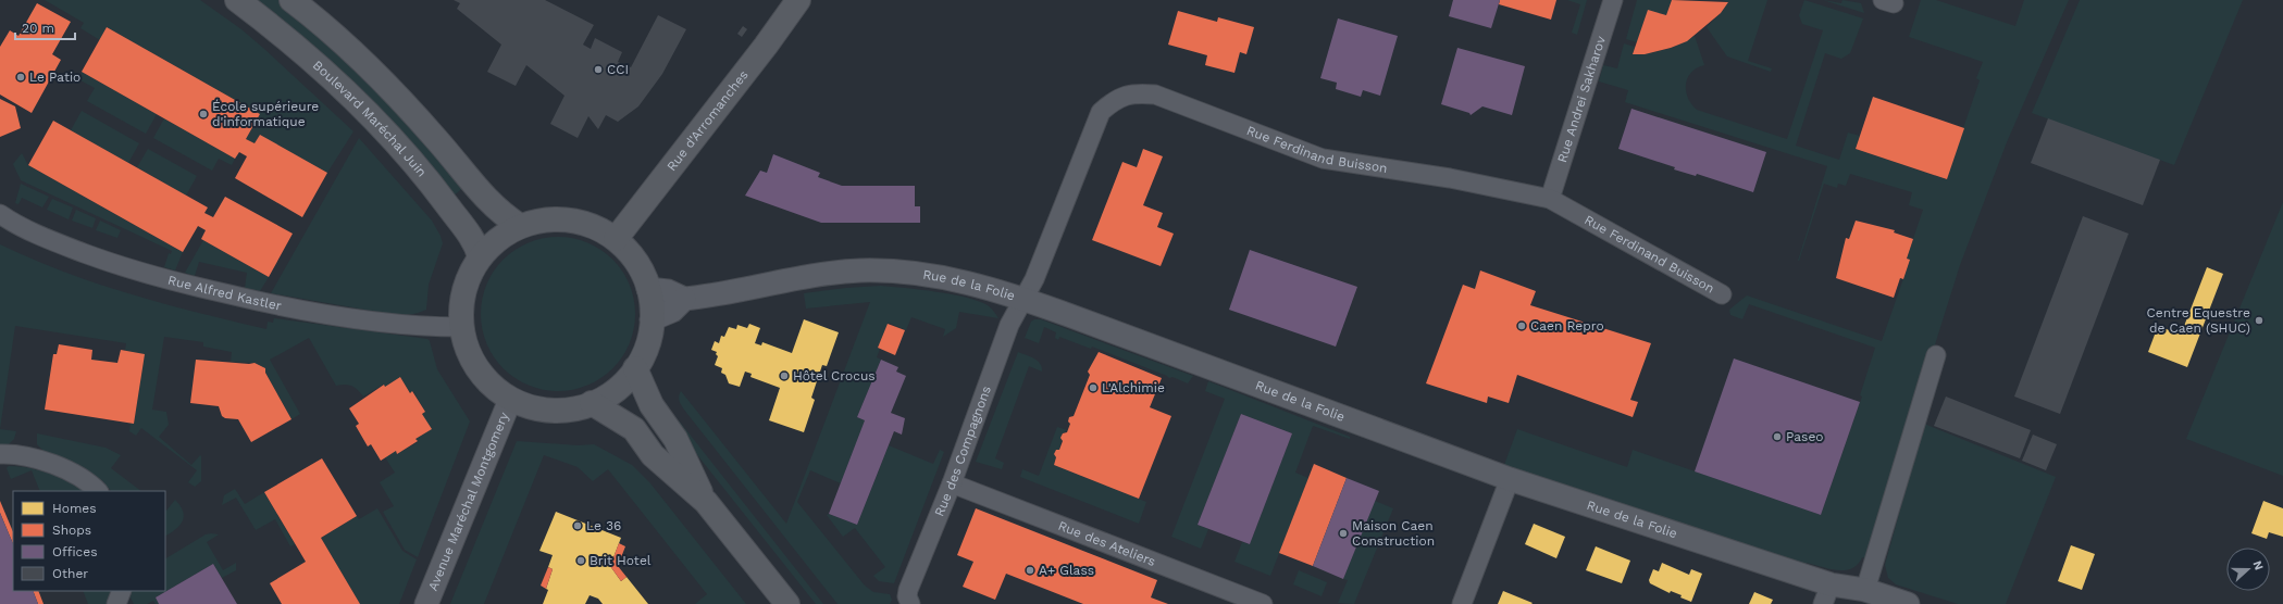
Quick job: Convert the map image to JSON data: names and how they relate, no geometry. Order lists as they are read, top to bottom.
{
  "streets": {
    "main road": ["Boulevard Maréchal Juin", "Rue d'Arromanches"],
    "street": [
      "Rue Andrei Sakharov",
      "Rue Ferdinand Buisson",
      "Rue de la Folie",
      "Rue Alfred Kastler",
      "Rue des Compagnons",
      "Avenue Maréchal Montgomery",
      "Rue des Ateliers"
    ]
  },
  "crossings": [
    ["Rue Andrei Sakharov", "Rue Ferdinand Buisson"],
    ["Rue Ferdinand Buisson", "Rue de la Folie"],
    ["Rue Ferdinand Buisson", "Rue des Compagnons"],
    ["Rue de la Folie", "Rue des Compagnons"],
    ["Rue des Compagnons", "Rue des Ateliers"]
  ],
  "places": [
    "CCI",
    "Le Patio",
    "École supérieure d'informatique",
    "Centre Equestre de Caen (SHUC)",
    "Caen Repro",
    "Hôtel Crocus",
    "L'Alchimie",
    "Paseo",
    "Le 36",
    "Maison Caen Construction",
    "Brit Hotel",
    "A+ Glass"
  ],
  "legend": [
    "Homes",
    "Shops",
    "Offices",
    "Other"
  ],
  "scale_bar": "20 m",
  "north": "right"
}
